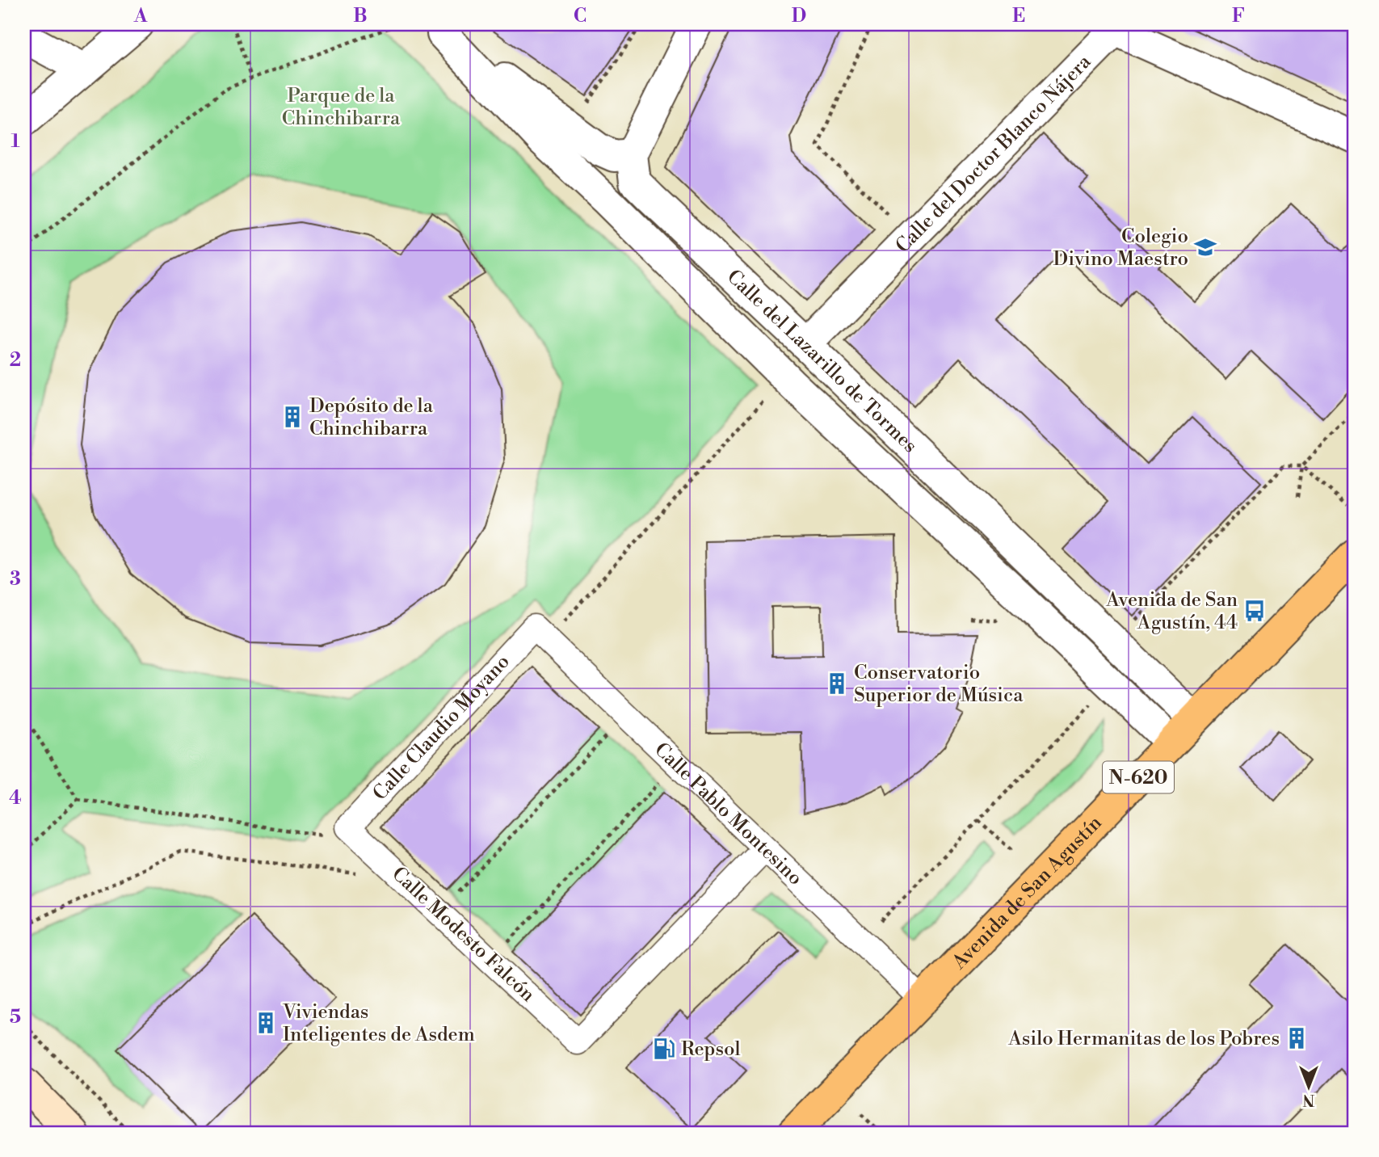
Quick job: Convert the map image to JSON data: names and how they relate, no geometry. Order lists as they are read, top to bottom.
{
  "streets": {
    "highway": ["N-620", "Avenida de San Agustín"],
    "street": [
      "Calle del Doctor Blanco Nájera",
      "Calle del Lazarillo de Tormes",
      "Calle Claudio Moyano",
      "Calle Pablo Montesino",
      "Calle Modesto Falcón"
    ]
  },
  "crossings": [
    ["Calle del Doctor Blanco Nájera", "Calle del Lazarillo de Tormes"],
    ["Calle del Lazarillo de Tormes", "Avenida de San Agustín"],
    ["Calle Claudio Moyano", "Calle Pablo Montesino"],
    ["Calle Claudio Moyano", "Calle Modesto Falcón"],
    ["Calle Pablo Montesino", "Avenida de San Agustín"],
    ["Calle Pablo Montesino", "Calle Modesto Falcón"]
  ],
  "parks": ["Parque de la Chinchibarra"],
  "places": {
    "school or university": ["Colegio Divino Maestro"],
    "building": [
      "Depósito de la Chinchibarra",
      "Conservatorio Superior de Música",
      "Viviendas Inteligentes de Asdem",
      "Asilo Hermanitas de los Pobres"
    ],
    "bus stop": ["Avenida de San Agustín, 44"],
    "fuel station": ["Repsol"]
  },
  "north": "bottom",
  "grid": {
    "columns": [
      "A",
      "B",
      "C",
      "D",
      "E",
      "F"
    ],
    "rows": [
      "1",
      "2",
      "3",
      "4",
      "5"
    ]
  }
}
